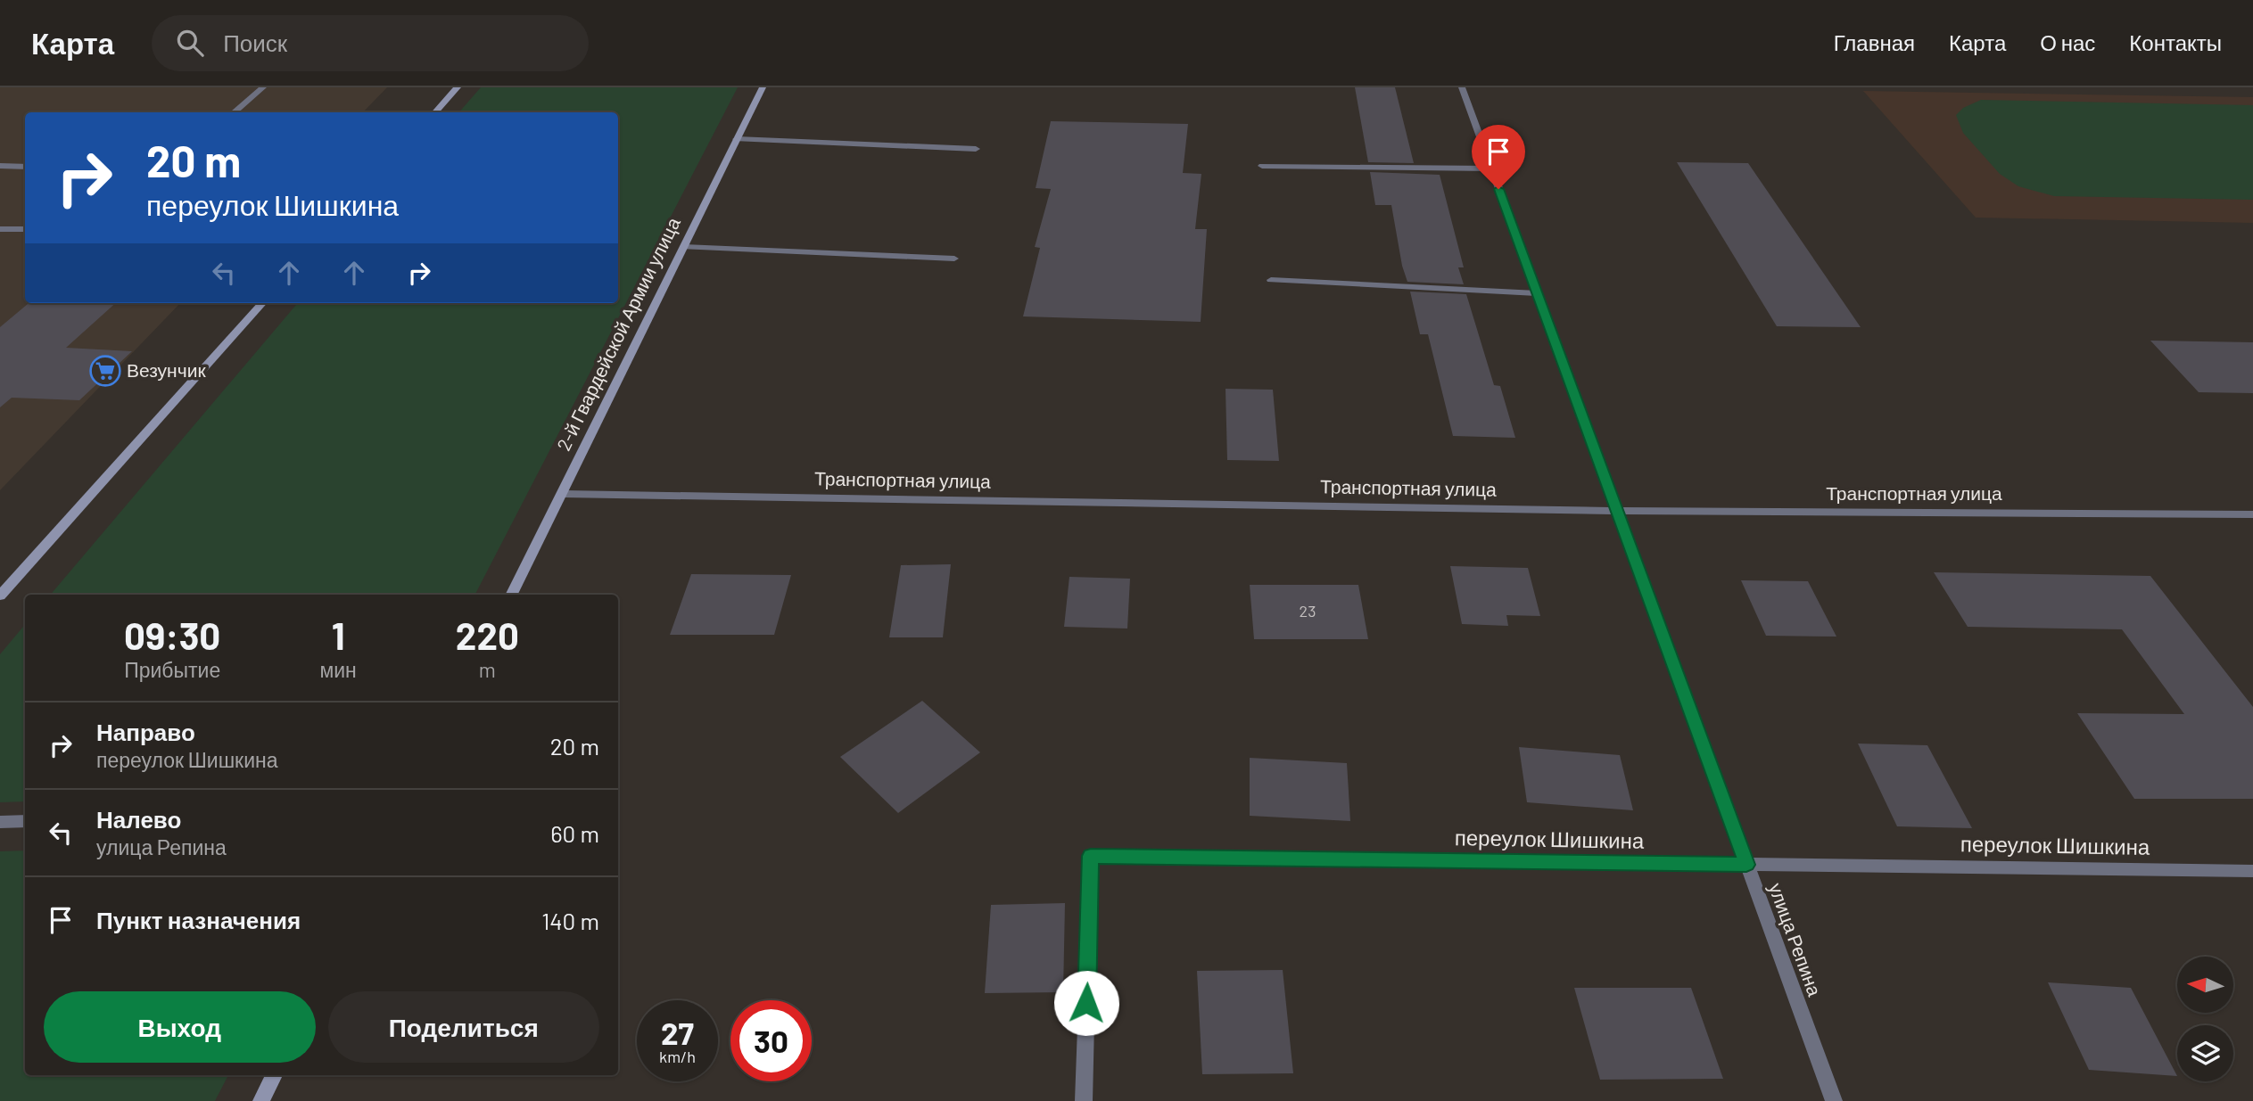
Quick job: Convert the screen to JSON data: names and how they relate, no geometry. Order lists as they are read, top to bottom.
{
  "streets": {
    "main road": ["2-й Гвардейской Армии улица"],
    "street": ["Транспортная улица", "переулок Шишкина", "улица Репина"]
  },
  "crossings": [
    ["2-й Гвардейской Армии улица", "Транспортная улица"],
    ["Транспортная улица", "улица Репина"],
    ["переулок Шишкина", "улица Репина"]
  ],
  "places": {
    "supermarket": ["Везунчик"]
  },
  "house_numbers": ["23"],
  "north": "left",
  "page": {
    "header": "Карта",
    "search": "Поиск",
    "nav": [
      "Главная",
      "Карта",
      "О нас",
      "Контакты"
    ],
    "turn": ["20 m", "переулок Шишкина"],
    "eta": [
      "09:30",
      "Прибытие",
      "1",
      "мин",
      "220",
      "m"
    ],
    "list": [
      {
        "name": "Направо",
        "note": "переулок Шишкина",
        "value": "20 m"
      },
      {
        "name": "Налево",
        "note": "улица Репина",
        "value": "60 m"
      },
      {
        "name": "Пункт назначения",
        "value": "140 m"
      }
    ],
    "buttons": ["Выход", "Поделиться"],
    "speed": "27 km/h",
    "limit": "30"
  }
}
